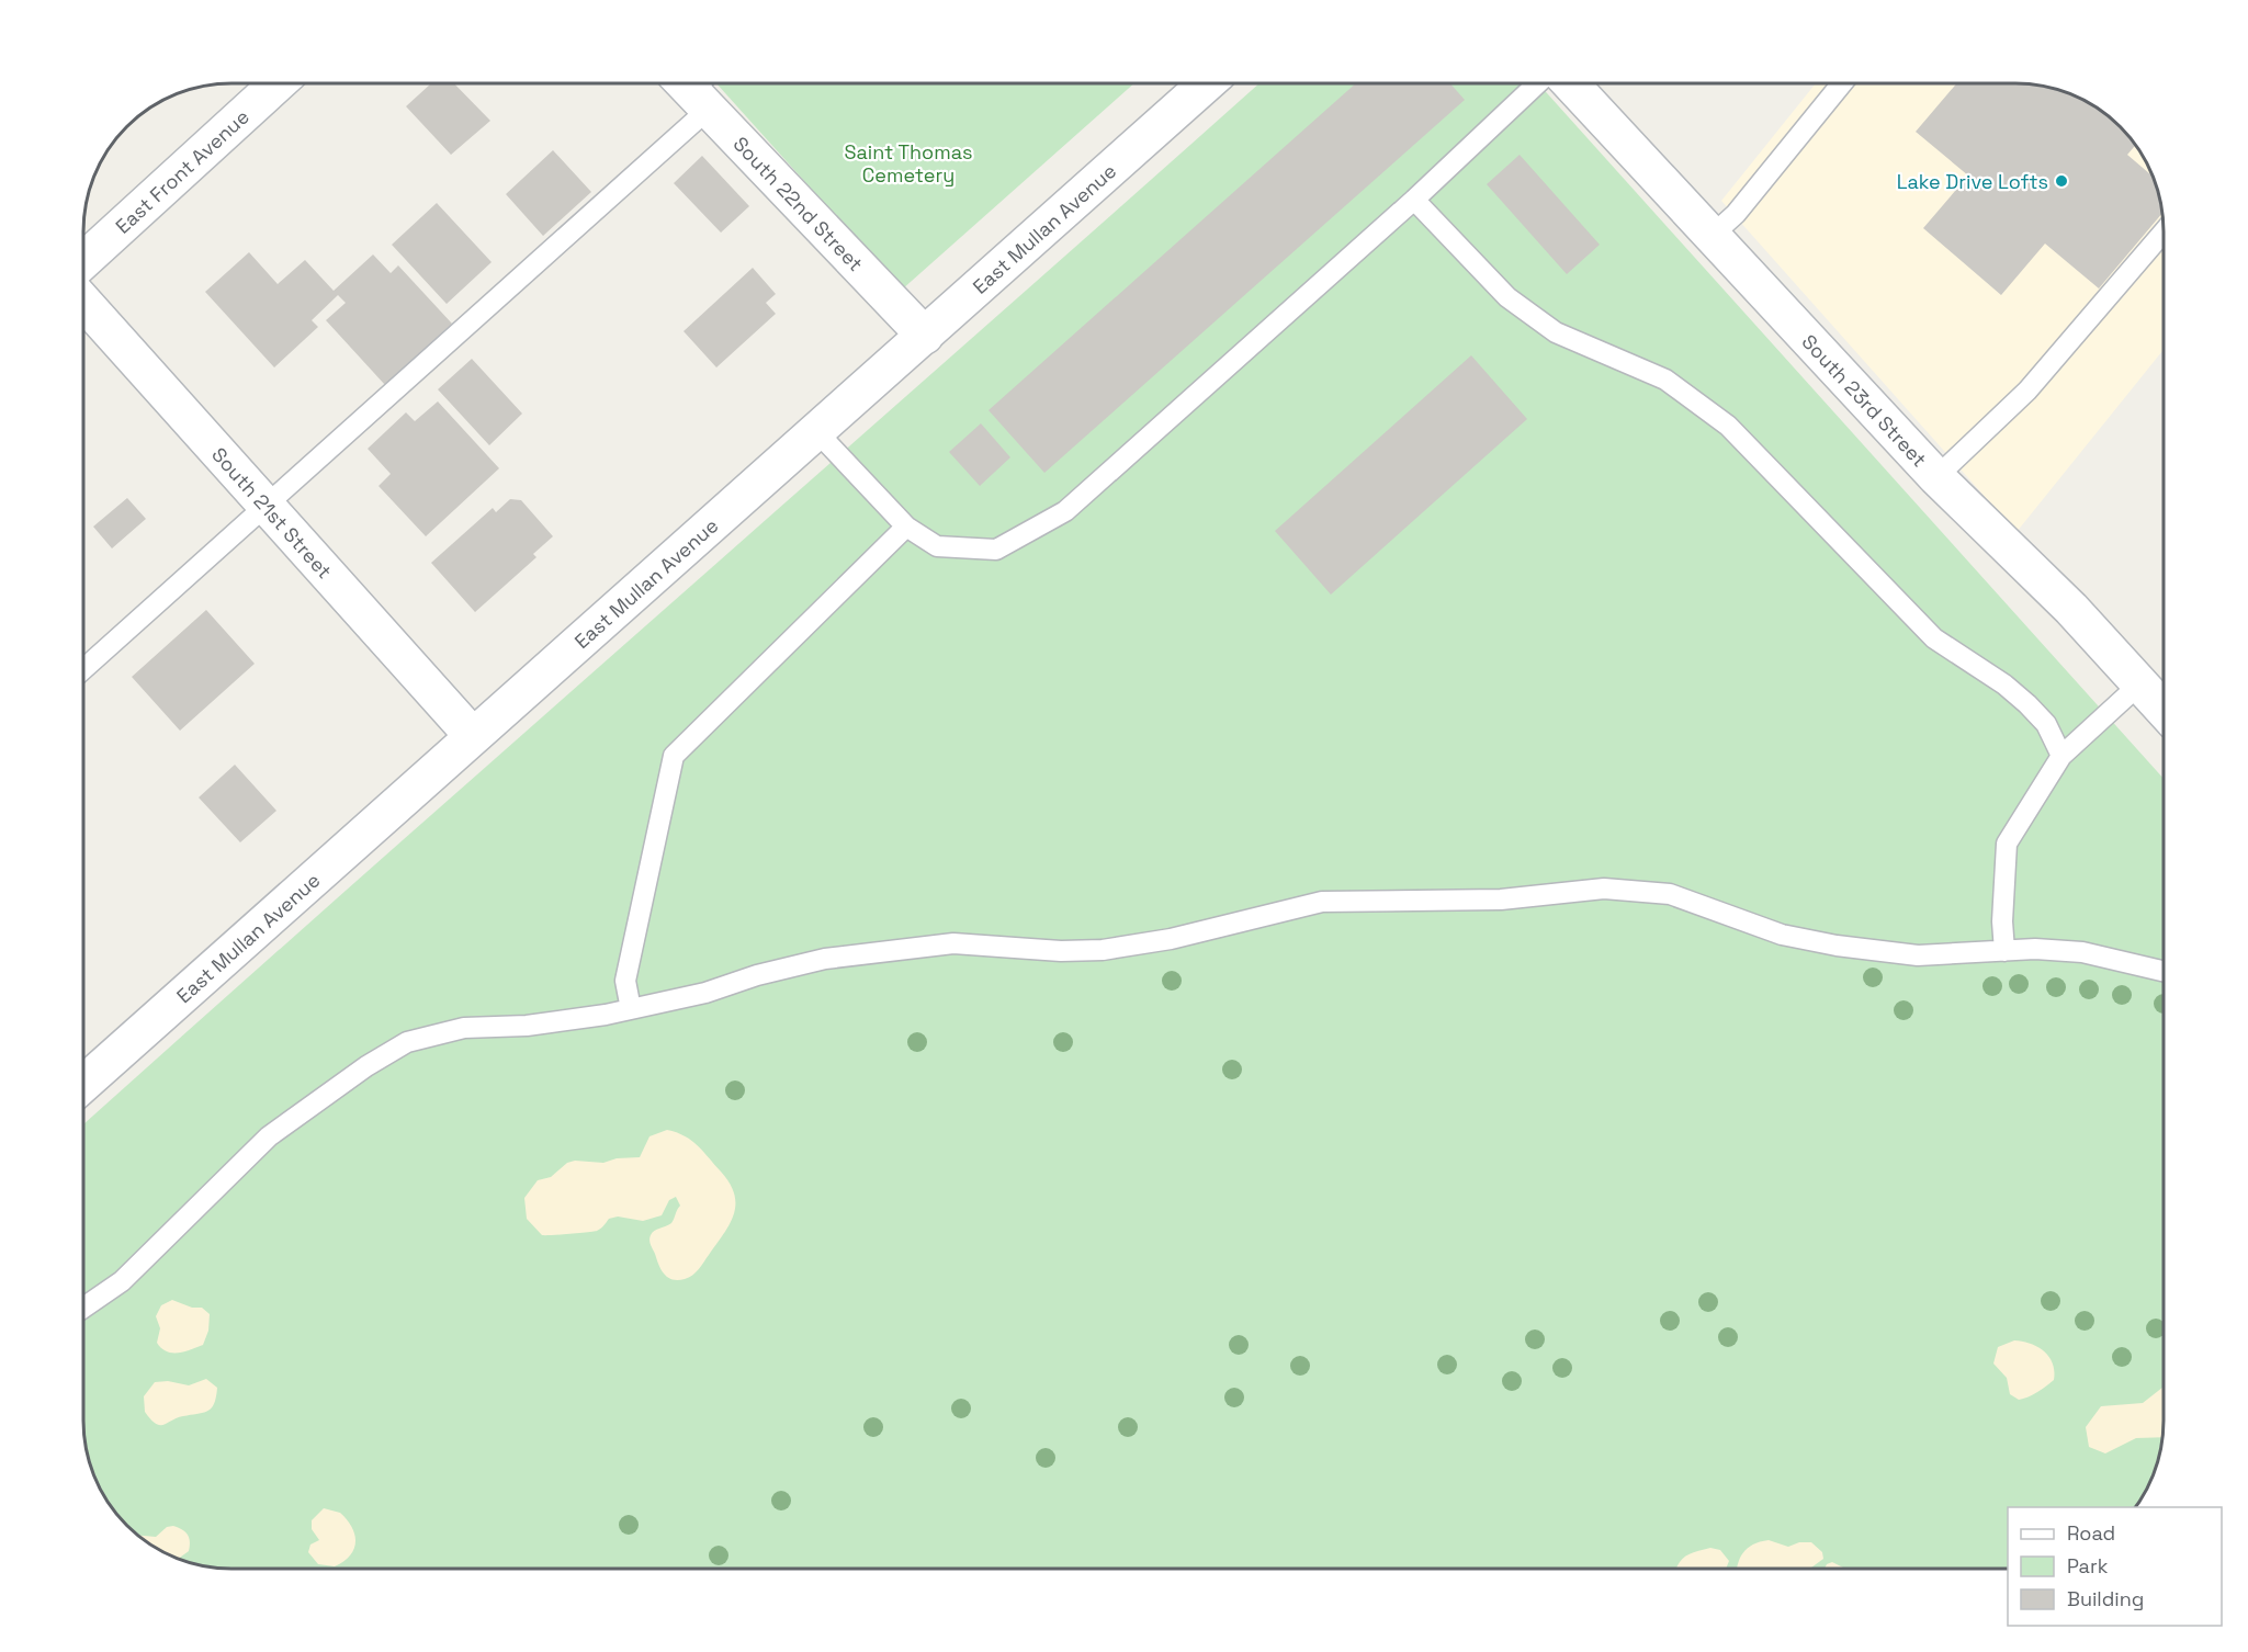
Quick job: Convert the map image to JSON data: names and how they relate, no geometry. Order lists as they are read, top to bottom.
{
  "streets": {
    "street": [
      "East Front Avenue",
      "South 22nd Street",
      "East Mullan Avenue",
      "South 23rd Street",
      "South 21st Street"
    ]
  },
  "crossings": [
    ["South 22nd Street", "East Mullan Avenue"],
    ["East Mullan Avenue", "South 21st Street"]
  ],
  "parks": ["Saint Thomas Cemetery"],
  "places": ["Lake Drive Lofts"],
  "legend": ["Road", "Park", "Building"]
}
